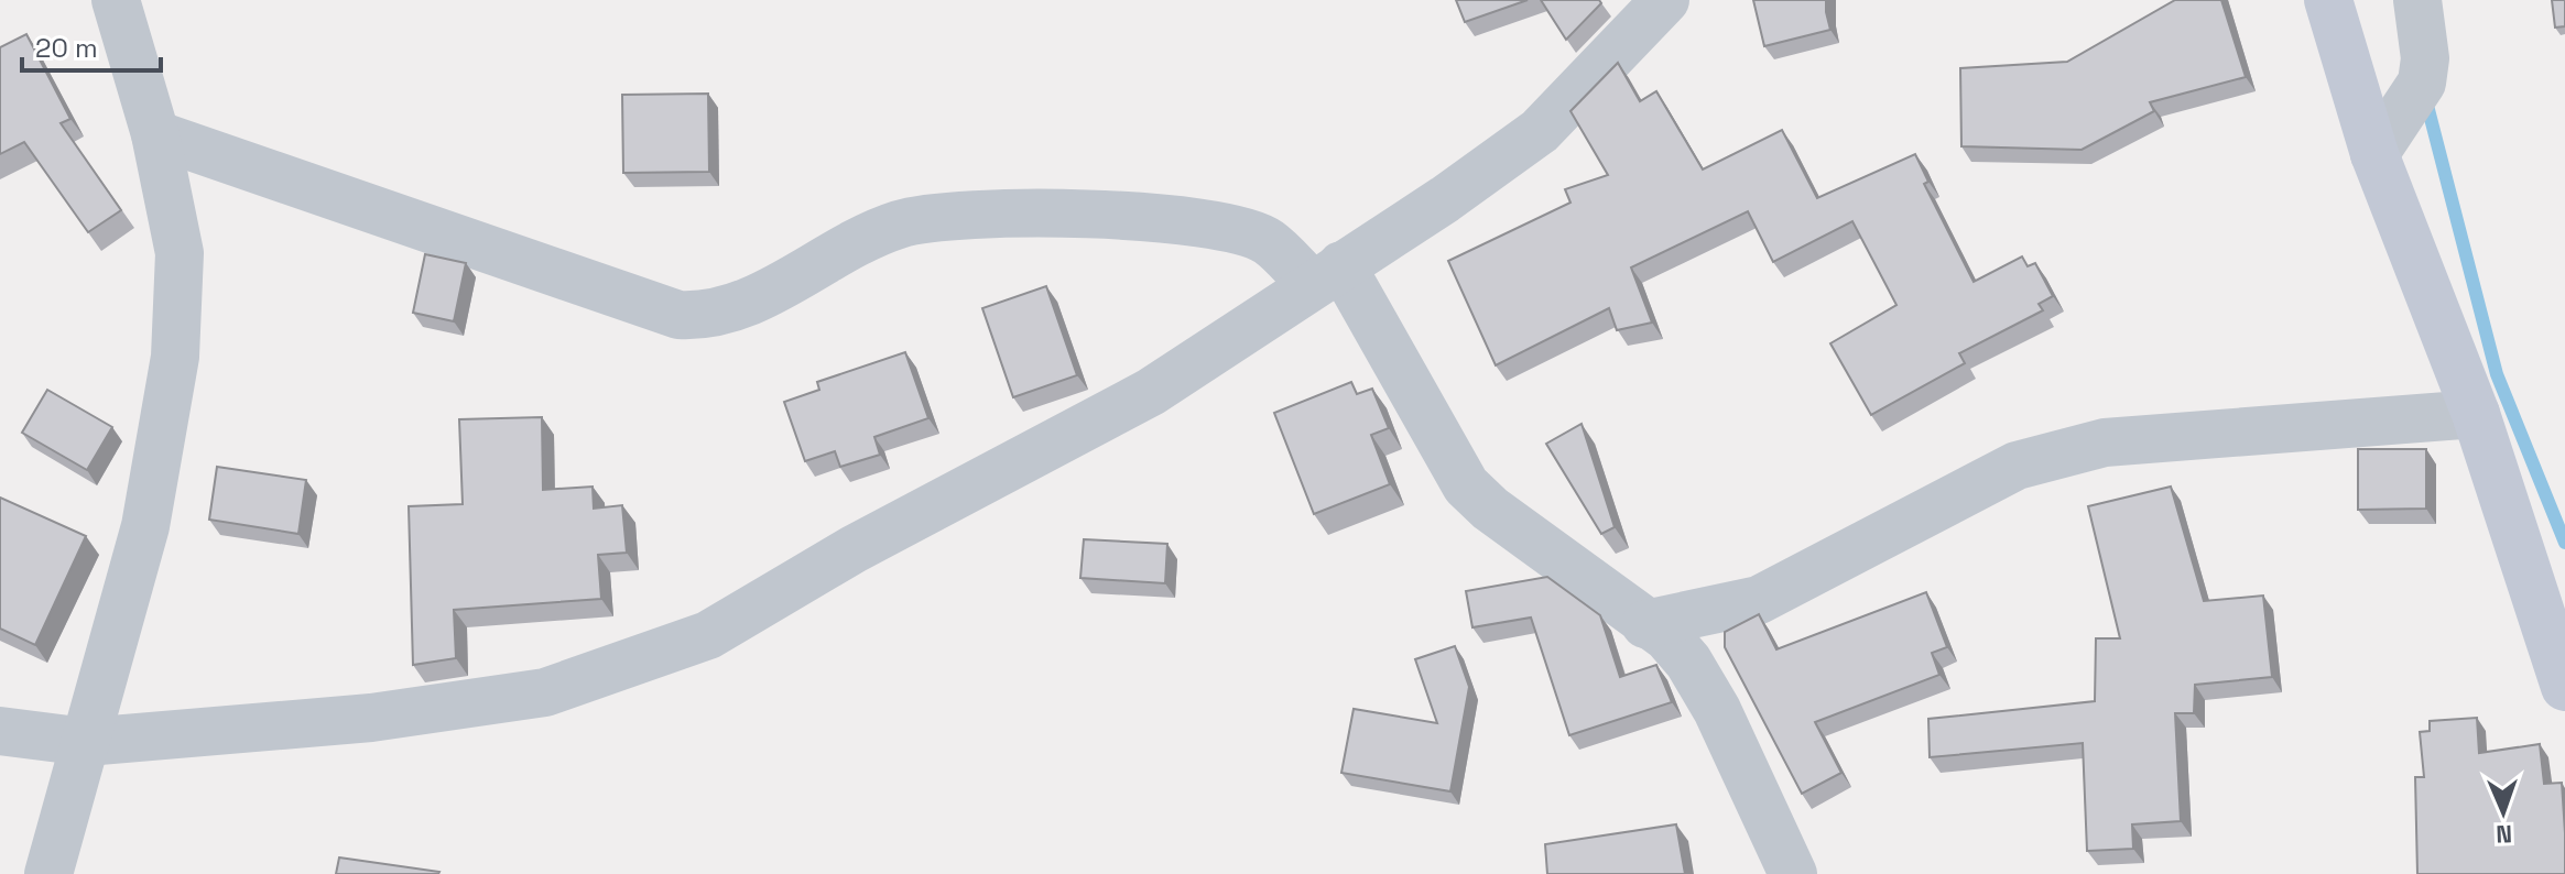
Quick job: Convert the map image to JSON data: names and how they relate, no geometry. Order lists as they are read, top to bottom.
{
  "scale_bar": "20 m",
  "north": "bottom"
}
